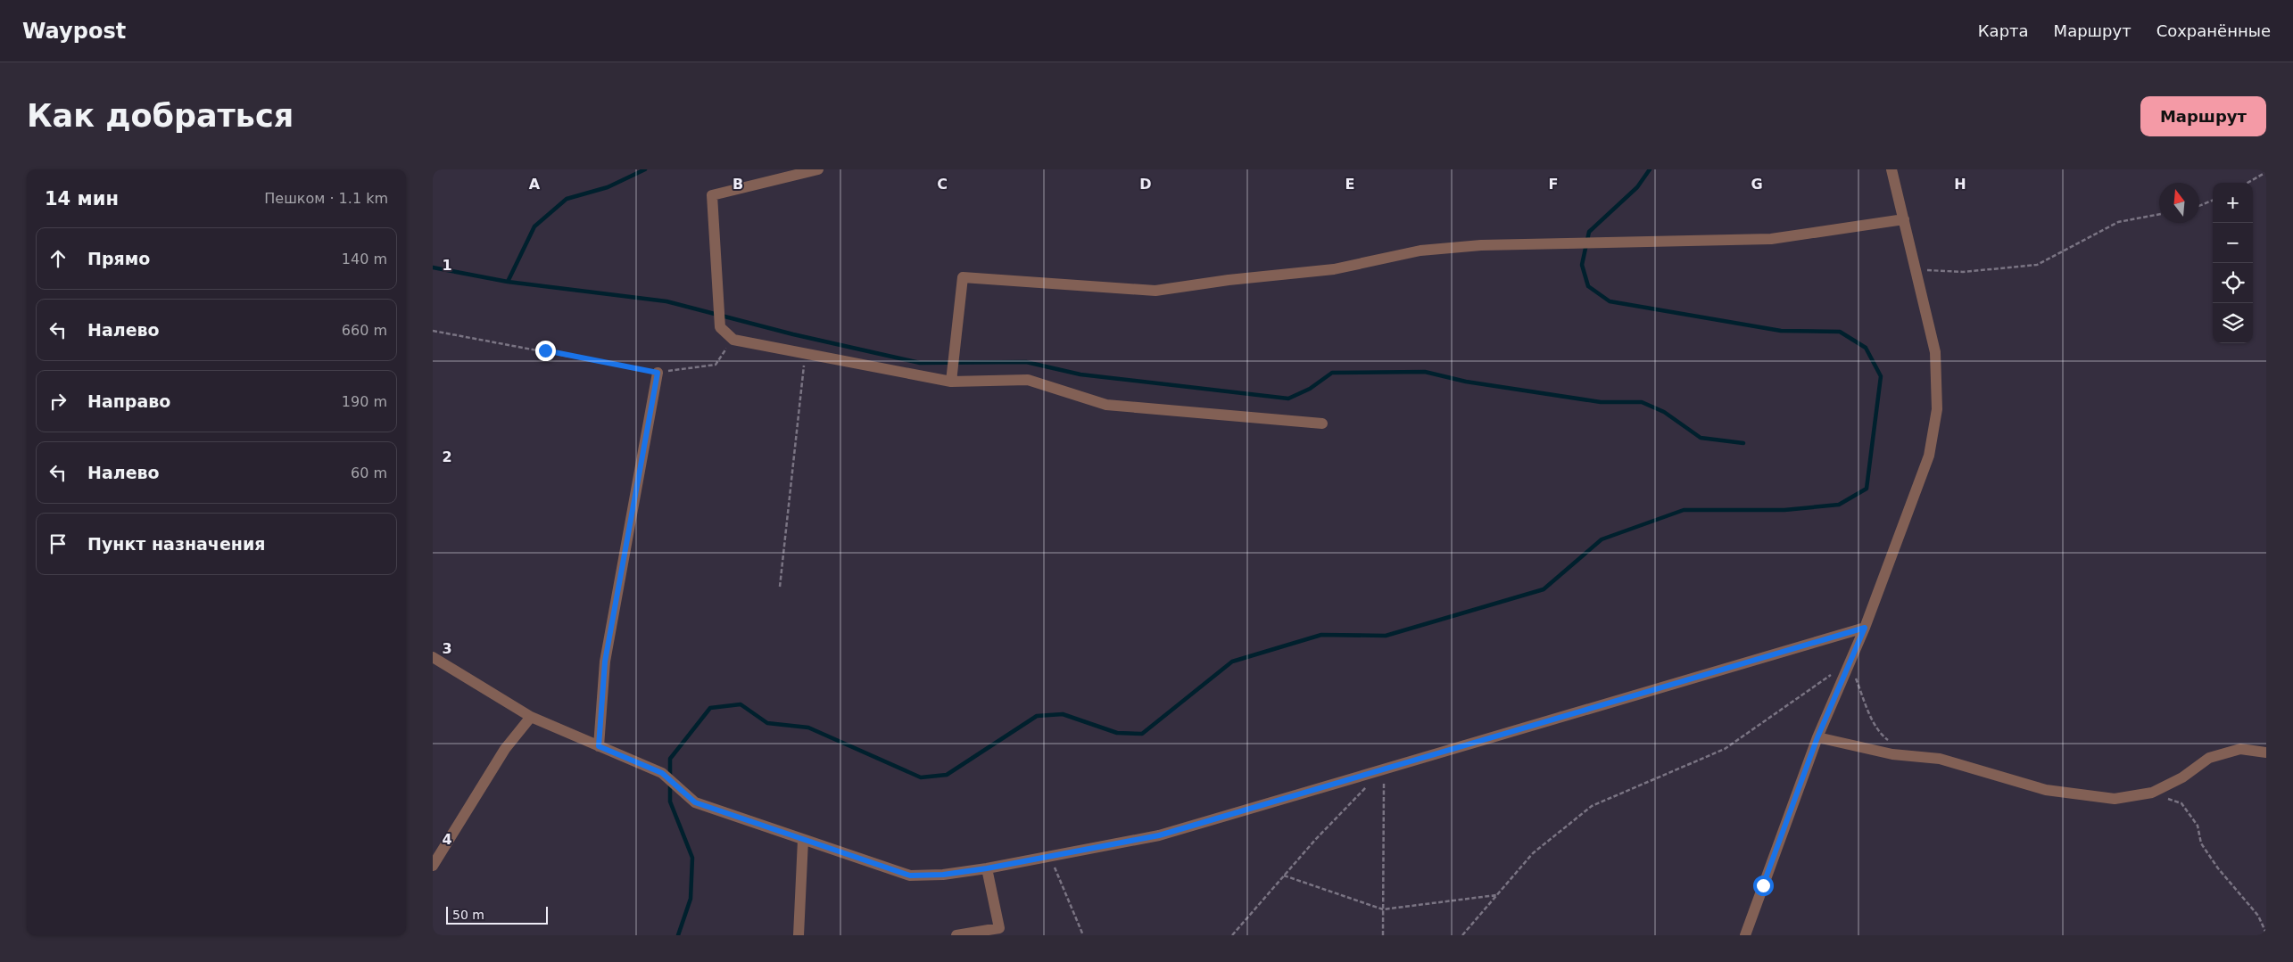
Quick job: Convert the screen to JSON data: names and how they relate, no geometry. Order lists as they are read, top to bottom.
{
  "scale_bar": "50 m",
  "north": "top",
  "page": {
    "header": "Waypost",
    "nav": ["Карта", "Маршрут", "Сохранённые"],
    "buttons": "Маршрут",
    "title": "Как добраться",
    "heading": ["14 мин", "Пешком · 1.1 km"],
    "map_buttons": ["+", "−"],
    "list": [
      ["Прямо", "140 m"],
      ["Налево", "660 m"],
      ["Направо", "190 m"],
      ["Налево", "60 m"],
      "Пункт назначения"
    ],
    "scale": "50 m"
  },
  "grid": {
    "columns": [
      "A",
      "B",
      "C",
      "D",
      "E",
      "F",
      "G",
      "H"
    ],
    "rows": [
      "1",
      "2",
      "3",
      "4"
    ]
  }
}
